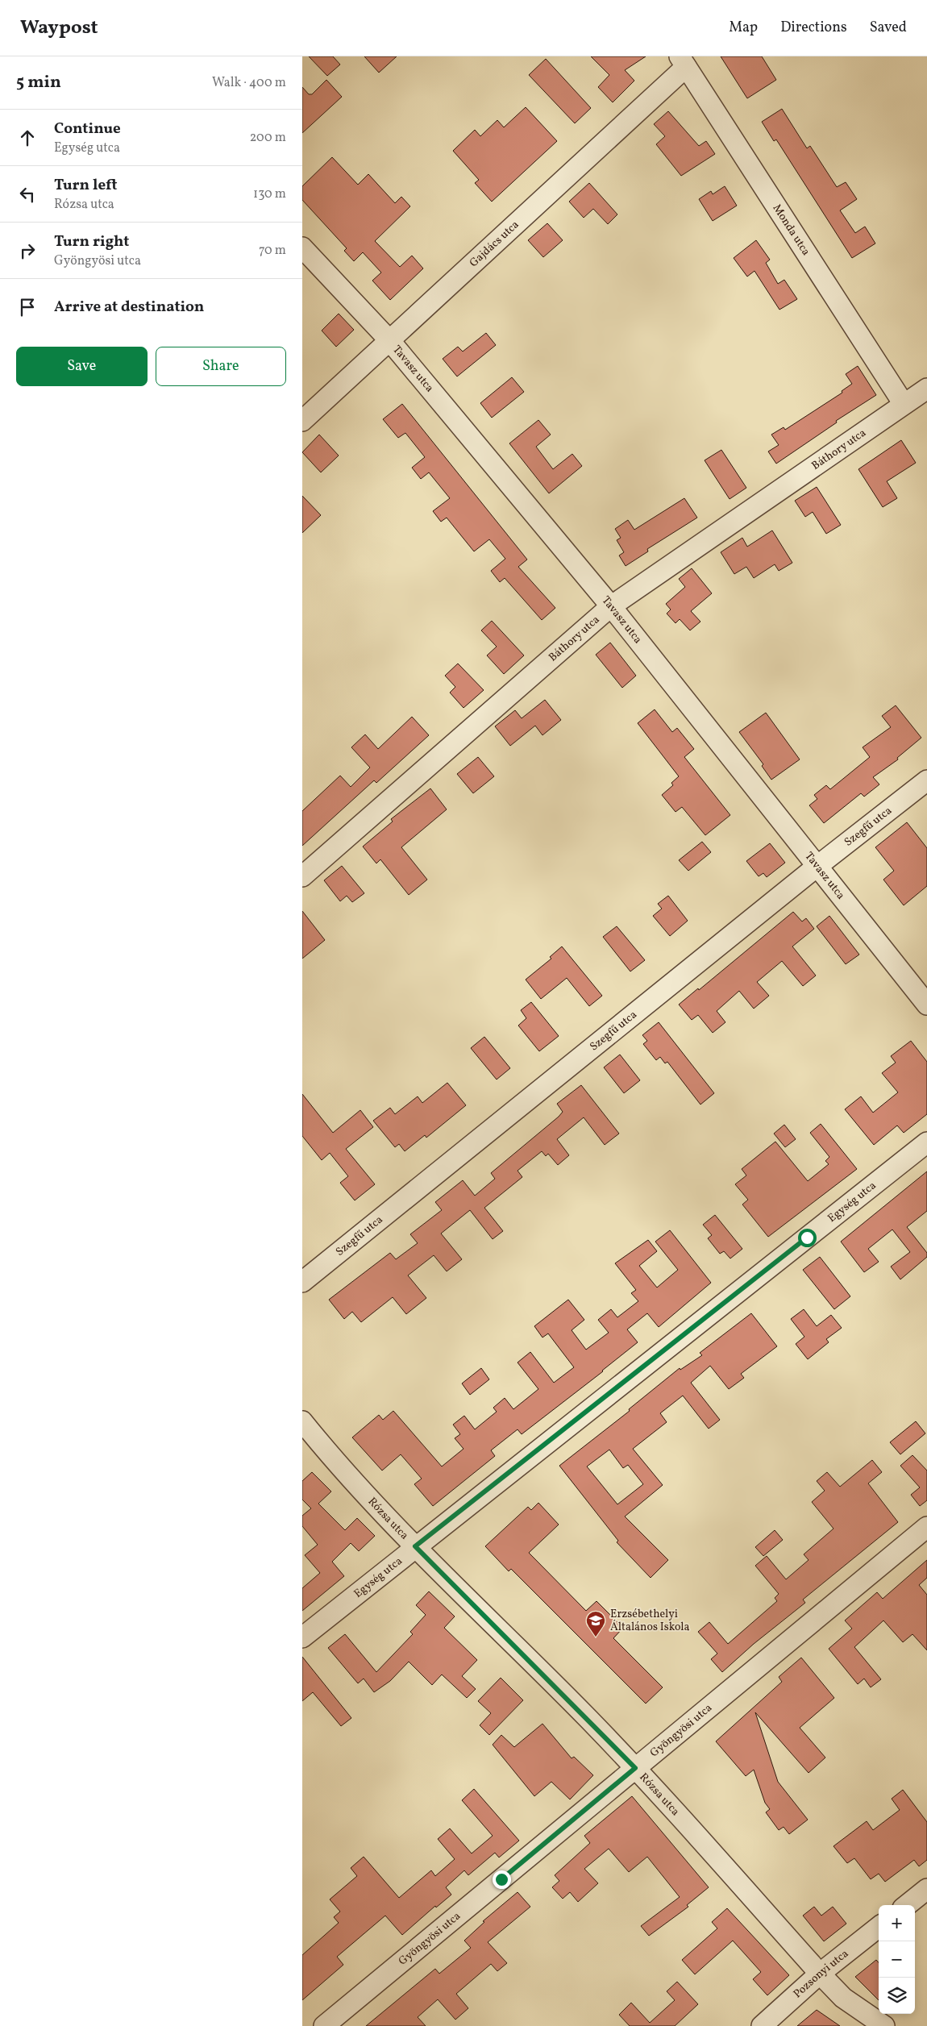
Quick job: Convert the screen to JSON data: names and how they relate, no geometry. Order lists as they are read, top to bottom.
{
  "streets": {
    "street": [
      "Monda utca",
      "Gajdács utca",
      "Tavasz utca",
      "Báthory utca",
      "Szegfű utca",
      "Egység utca",
      "Rózsa utca",
      "Gyöngyösi utca",
      "Pozsonyi utca"
    ]
  },
  "crossings": [
    ["Monda utca", "Gajdács utca"],
    ["Monda utca", "Báthory utca"],
    ["Gajdács utca", "Tavasz utca"],
    ["Tavasz utca", "Báthory utca"],
    ["Tavasz utca", "Szegfű utca"],
    ["Egység utca", "Rózsa utca"],
    ["Rózsa utca", "Gyöngyösi utca"],
    ["Rózsa utca", "Pozsonyi utca"]
  ],
  "places": {
    "school or university": ["Erzsébethelyi Általános Iskola"]
  },
  "page": {
    "header": "Waypost",
    "nav": ["Map", "Directions", "Saved"],
    "heading": ["5 min", "Walk · 400 m"],
    "list": [
      ["Continue", "Egység utca", "200 m"],
      ["Turn left", "Rózsa utca", "130 m"],
      ["Turn right", "Gyöngyösi utca", "70 m"],
      "Arrive at destination"
    ],
    "buttons": ["Save", "Share"],
    "map_buttons": ["+", "−"]
  }
}
